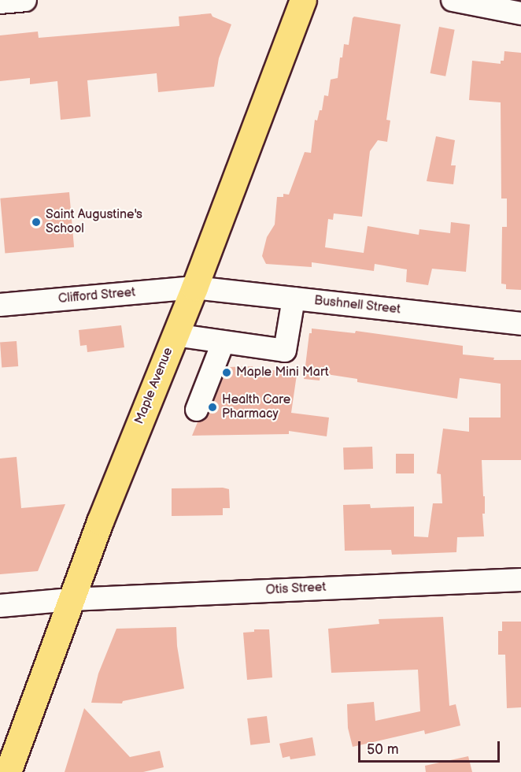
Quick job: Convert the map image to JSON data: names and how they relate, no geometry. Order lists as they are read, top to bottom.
{
  "streets": {
    "main road": ["Maple Avenue"],
    "street": ["Clifford Street", "Bushnell Street", "Otis Street"]
  },
  "crossings": [
    ["Clifford Street", "Bushnell Street"],
    ["Clifford Street", "Maple Avenue"],
    ["Bushnell Street", "Maple Avenue"],
    ["Maple Avenue", "Otis Street"]
  ],
  "places": ["Saint Augustine's School", "Maple Mini Mart", "Health Care Pharmacy"],
  "scale_bar": "50 m"
}
